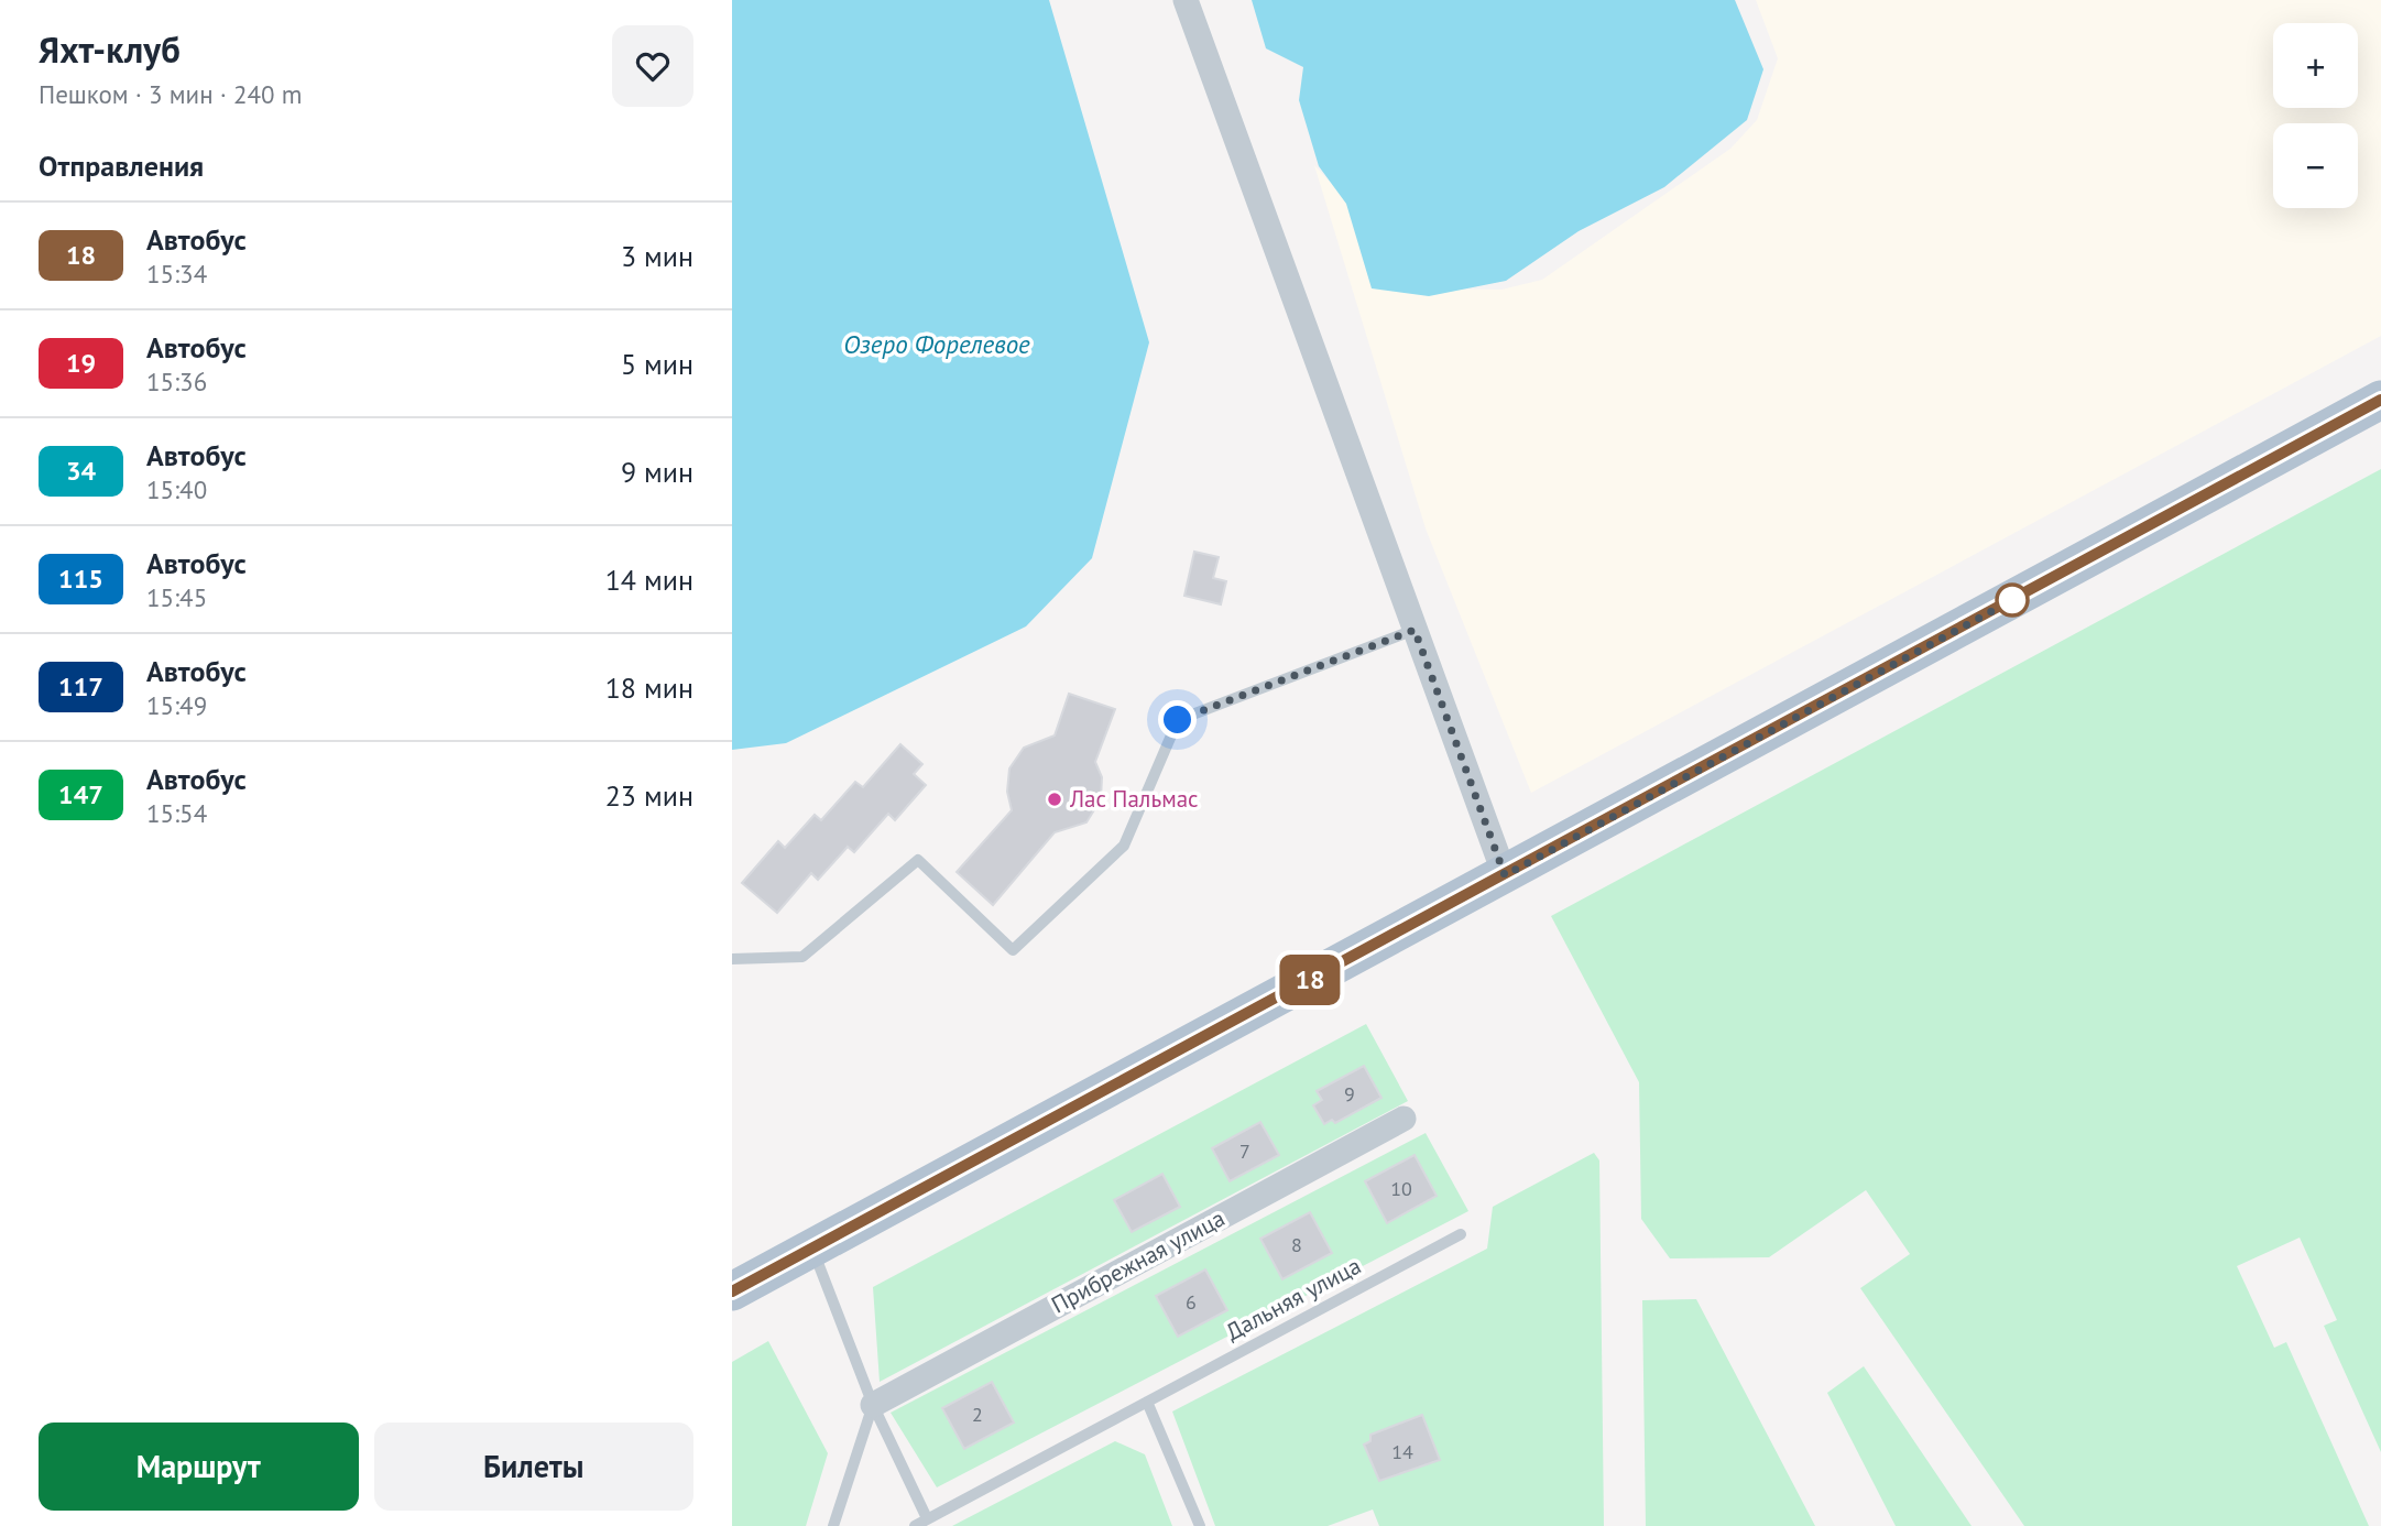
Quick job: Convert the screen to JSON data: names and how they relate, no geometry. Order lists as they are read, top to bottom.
{
  "streets": {
    "street": ["Прибрежная улица"],
    "lane": ["Дальняя улица"]
  },
  "water": ["Озеро Форелевое"],
  "places": ["Лас Пальмас"],
  "lines": ["bus line 18"],
  "house_numbers": [
    "9",
    "7",
    "10",
    "8",
    "6",
    "2",
    "14"
  ],
  "page": {
    "heading": [
      ["Яхт-клуб", "Пешком · 3 мин · 240 m"],
      "Отправления"
    ],
    "on_map": "18",
    "map_buttons": ["+", "−"],
    "list": [
      {
        "mark": "18",
        "name": "Автобус",
        "note": "15:34",
        "value": "3 мин"
      },
      {
        "mark": "19",
        "name": "Автобус",
        "note": "15:36",
        "value": "5 мин"
      },
      {
        "mark": "34",
        "name": "Автобус",
        "note": "15:40",
        "value": "9 мин"
      },
      {
        "mark": "115",
        "name": "Автобус",
        "note": "15:45",
        "value": "14 мин"
      },
      {
        "mark": "117",
        "name": "Автобус",
        "note": "15:49",
        "value": "18 мин"
      },
      {
        "mark": "147",
        "name": "Автобус",
        "note": "15:54",
        "value": "23 мин"
      }
    ],
    "buttons": ["Маршрут", "Билеты"]
  }
}
